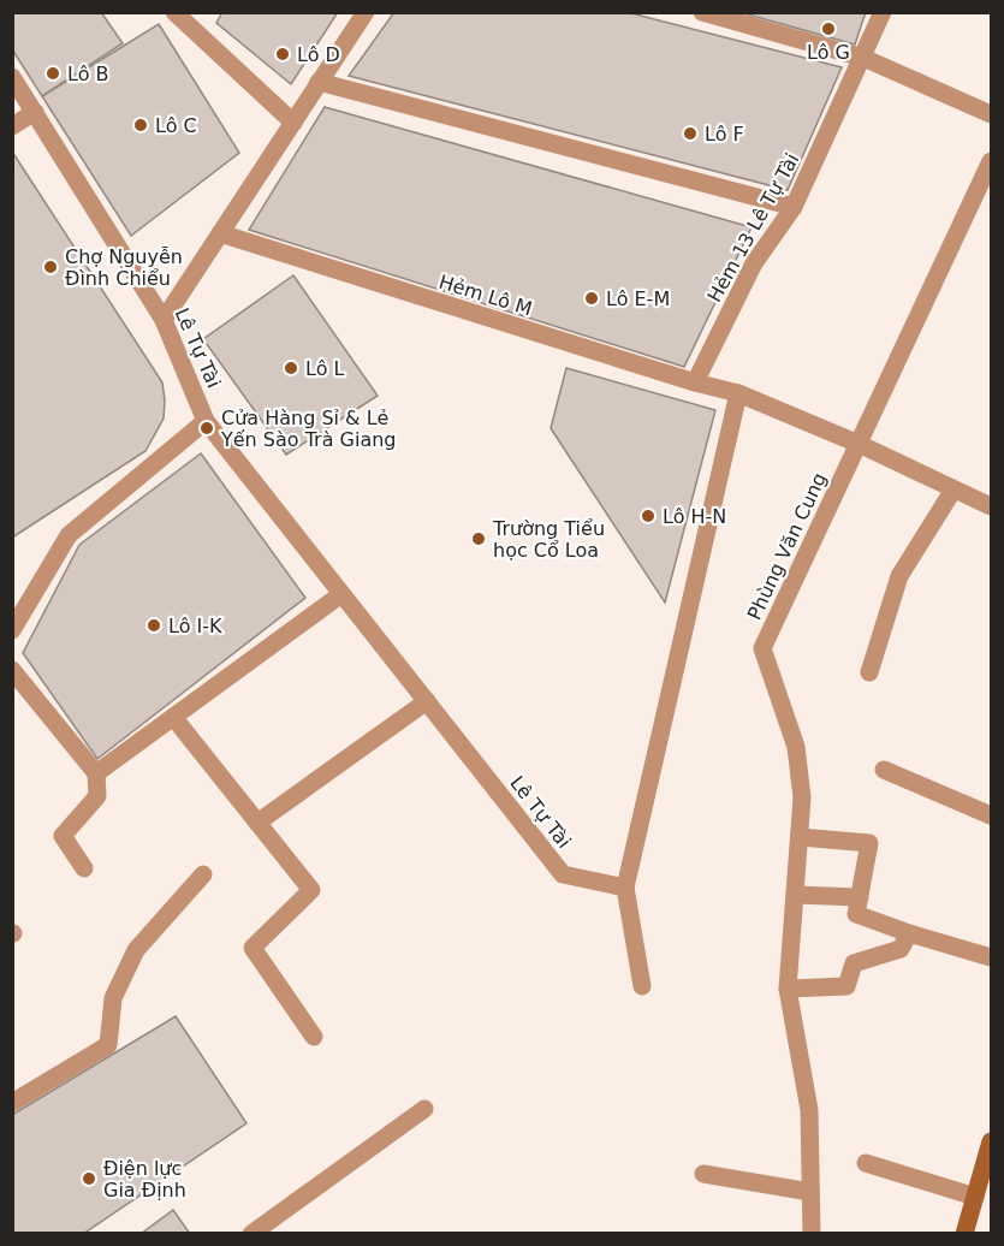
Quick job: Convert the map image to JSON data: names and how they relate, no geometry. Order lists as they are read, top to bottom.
{
  "streets": {
    "street": [
      "Hẻm 13 Lê Tự Tài",
      "Hẻm Lô M",
      "Lê Tự Tài",
      "Phùng Văn Cung"
    ]
  },
  "crossings": [
    ["Hẻm 13 Lê Tự Tài", "Hẻm Lô M"]
  ],
  "places": [
    "Lô G",
    "Lô D",
    "Lô B",
    "Lô C",
    "Lô F",
    "Chợ Nguyễn Đình Chiểu",
    "Lô E-M",
    "Lô L",
    "Cửa Hàng Sỉ & Lẻ Yến Sào Trà Giang",
    "Lô H-N",
    "Trường Tiểu học Cổ Loa",
    "Lô I-K",
    "Điện lực Gia Định"
  ]
}
